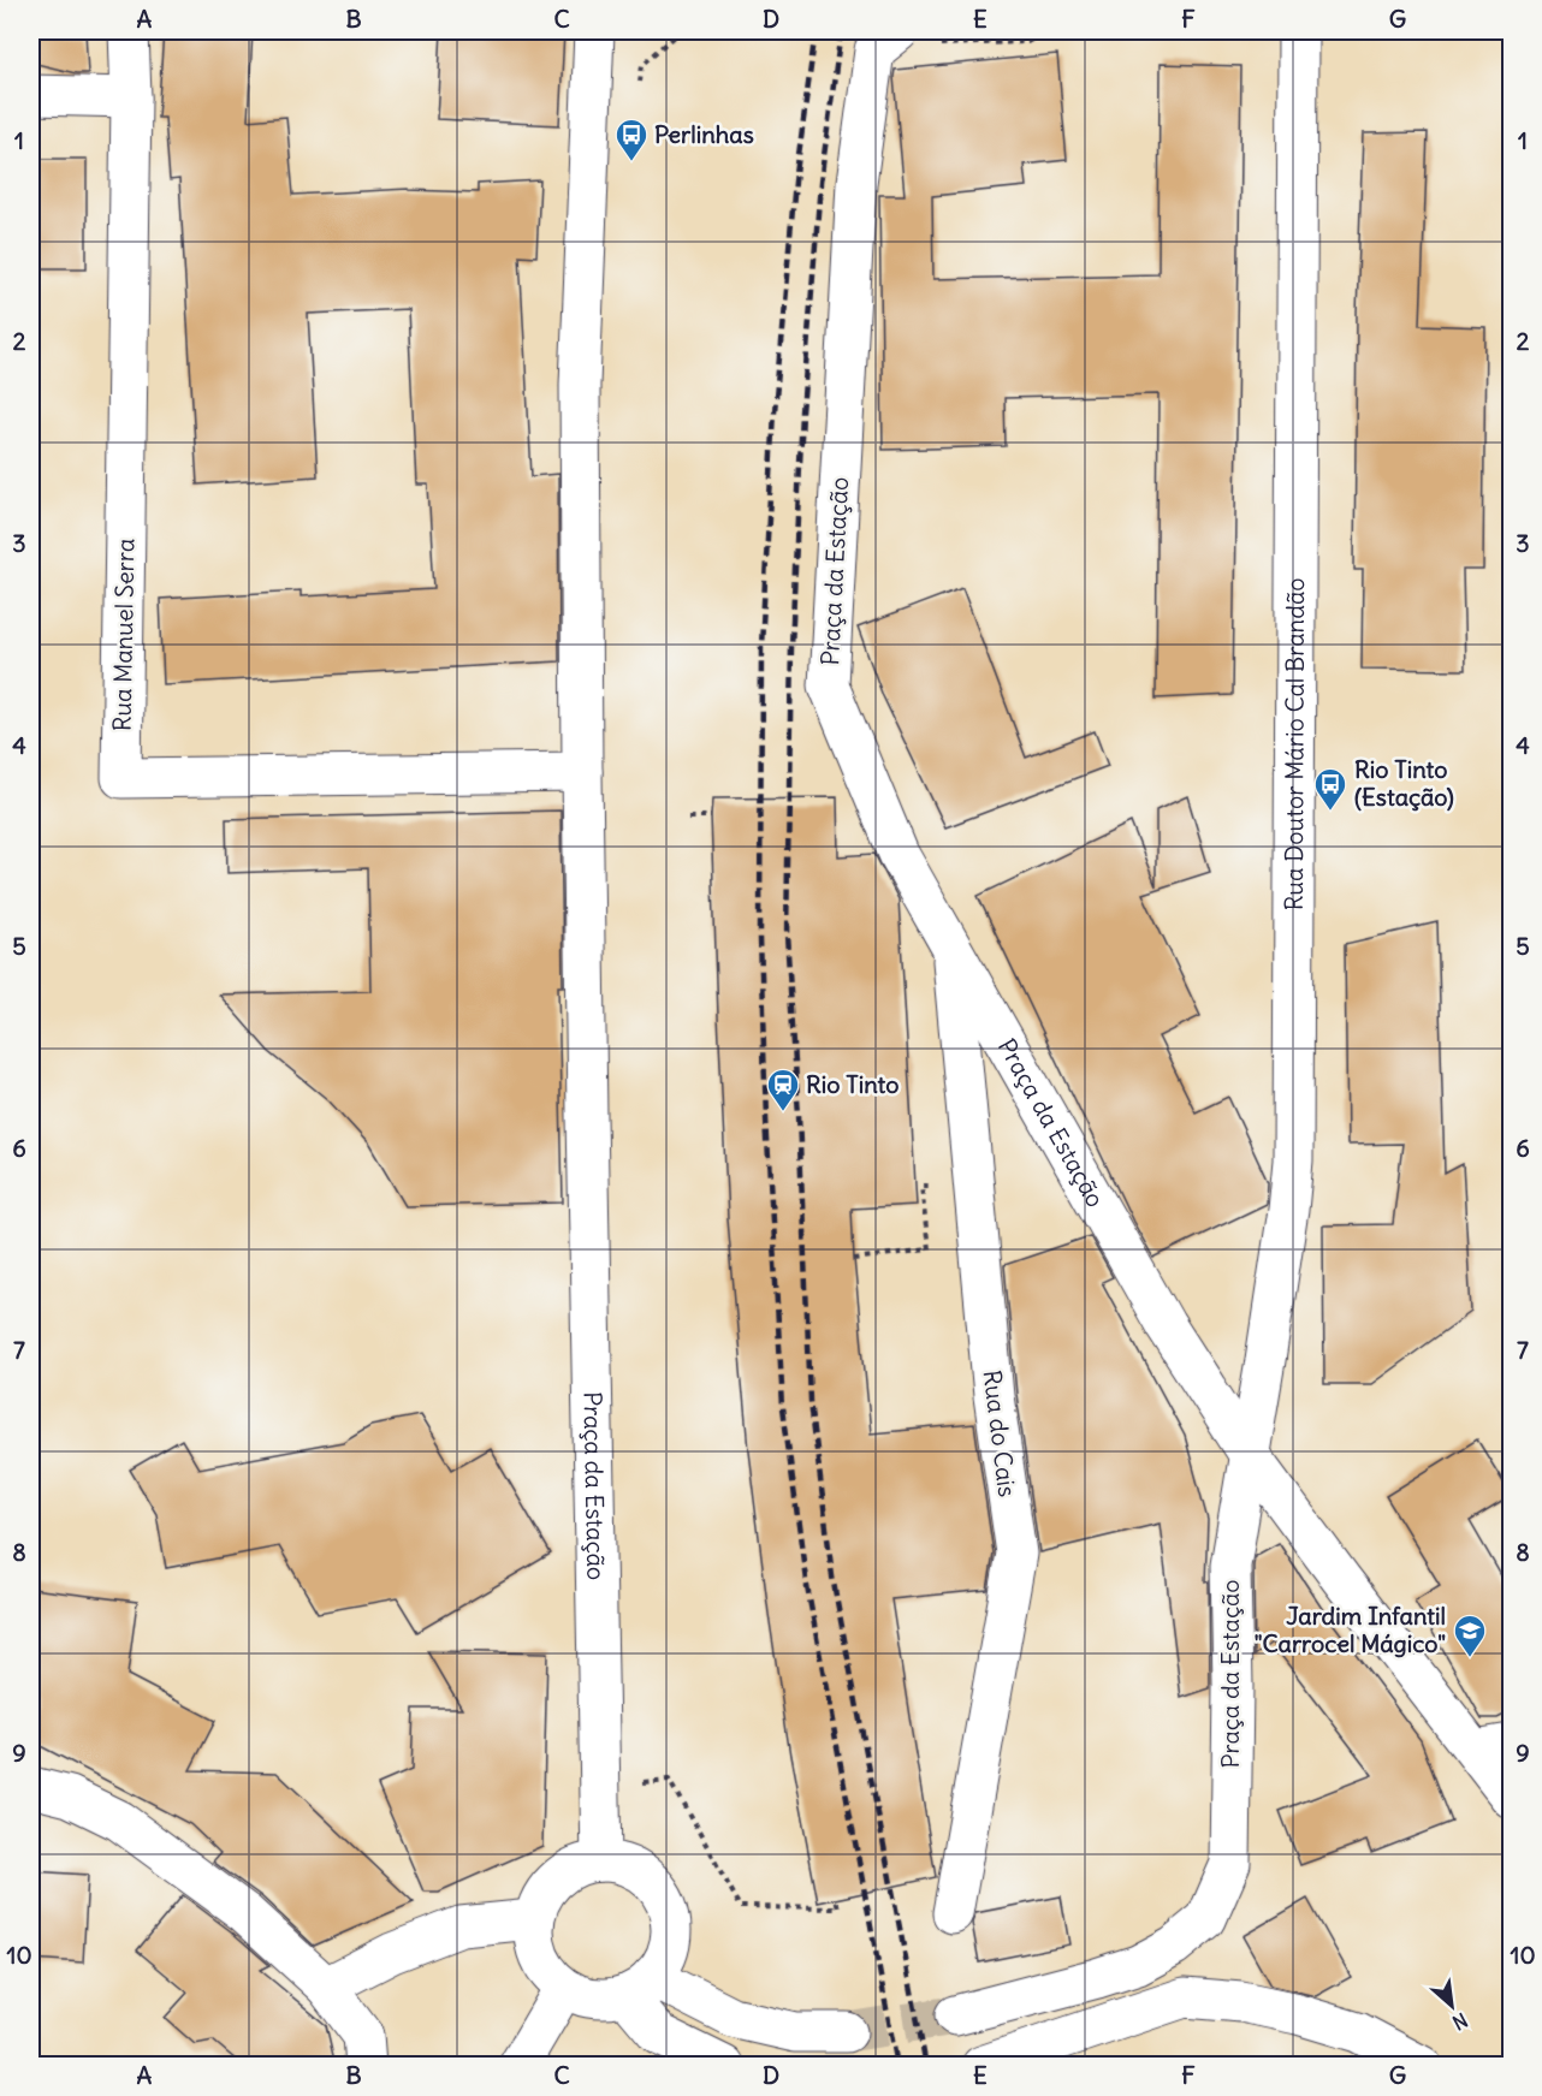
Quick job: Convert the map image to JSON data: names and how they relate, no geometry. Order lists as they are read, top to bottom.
{
  "streets": {
    "street": [
      "Praça da Estação",
      "Rua Manuel Serra",
      "Rua Doutor Mário Cal Brandão",
      "Rua do Cais"
    ]
  },
  "crossings": [
    ["Praça da Estação", "Rua Manuel Serra"],
    ["Praça da Estação", "Rua Doutor Mário Cal Brandão"],
    ["Praça da Estação", "Rua do Cais"]
  ],
  "places": {
    "bus stop": ["Perlinhas", "Rio Tinto (Estação)"],
    "station": ["Rio Tinto"],
    "school or university": ["Jardim Infantil \"Carrocel Mágico\""]
  },
  "north": "bottom right",
  "grid": {
    "columns": [
      "A",
      "B",
      "C",
      "D",
      "E",
      "F",
      "G"
    ],
    "rows": [
      "1",
      "2",
      "3",
      "4",
      "5",
      "6",
      "7",
      "8",
      "9",
      "10"
    ]
  }
}
